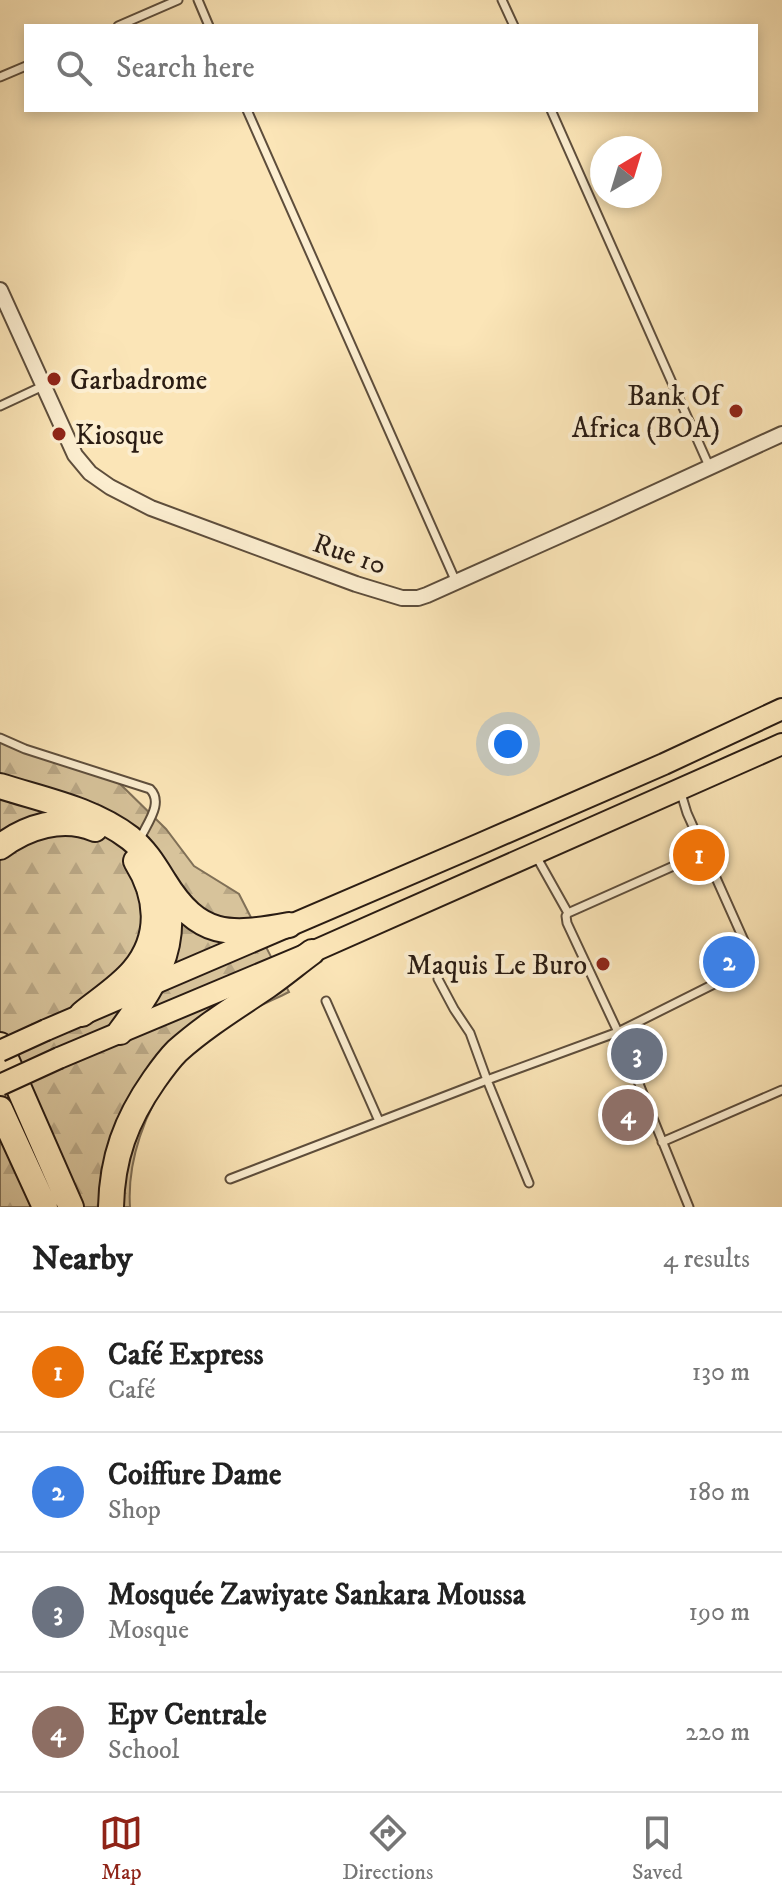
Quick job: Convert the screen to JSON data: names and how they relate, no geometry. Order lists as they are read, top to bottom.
{
  "streets": {
    "street": ["Rue 10"]
  },
  "places": [
    "Garbadrome",
    "Bank Of Africa (BOA)",
    "Kiosque",
    "Maquis Le Buro"
  ],
  "north": "top right",
  "page": {
    "search": "Search here",
    "pins": [
      "1",
      "2",
      "3",
      "4"
    ],
    "heading": ["Nearby", "4 results"],
    "list": [
      {
        "mark": "1",
        "name": "Café Express",
        "note": "Café",
        "value": "130 m"
      },
      {
        "mark": "2",
        "name": "Coiffure Dame",
        "note": "Shop",
        "value": "180 m"
      },
      {
        "mark": "3",
        "name": "Mosquée Zawiyate Sankara Moussa",
        "note": "Mosque",
        "value": "190 m"
      },
      {
        "mark": "4",
        "name": "Epv Centrale",
        "note": "School",
        "value": "220 m"
      }
    ],
    "nav": ["Map", "Directions", "Saved"]
  }
}
